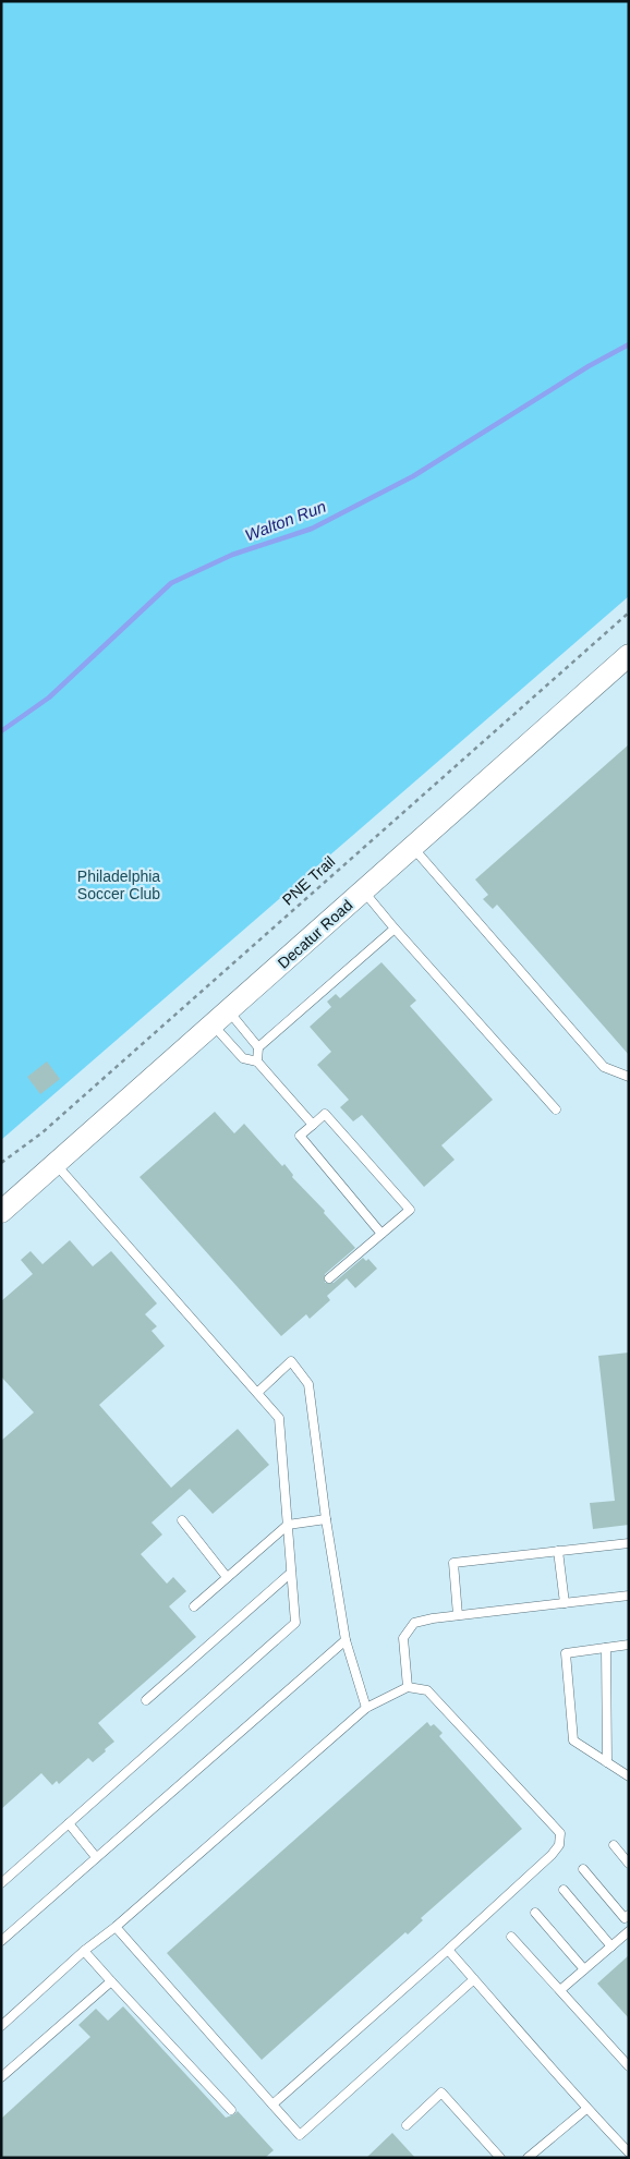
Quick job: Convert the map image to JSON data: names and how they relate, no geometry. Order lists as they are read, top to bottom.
{
  "streets": {
    "street": ["Decatur Road"],
    "path": ["PNE Trail"]
  },
  "water": ["Walton Run"],
  "parks": ["Philadelphia Soccer Club"]
}
